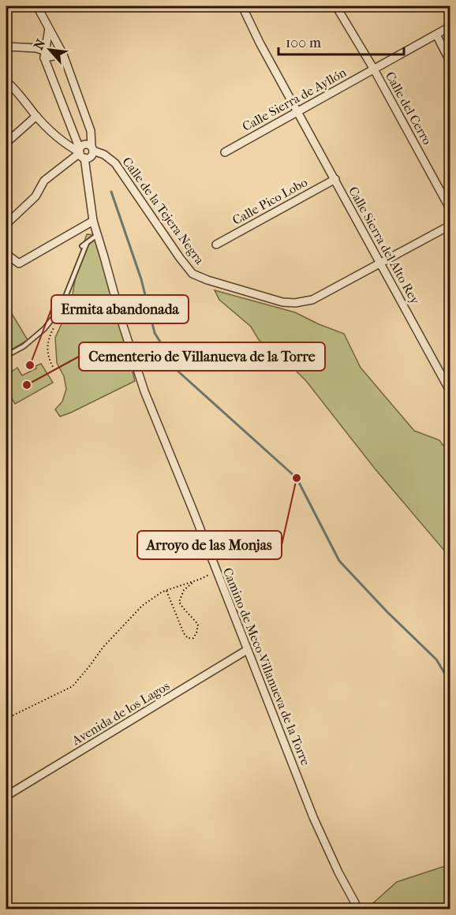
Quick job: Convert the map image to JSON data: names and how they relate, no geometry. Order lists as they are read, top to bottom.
{
  "streets": {
    "street": [
      "Calle Sierra de Ayllón",
      "Calle del Cerro",
      "Calle Pico Lobo",
      "Calle de la Tejera Negra",
      "Calle Sierra del Alto Rey",
      "Camino de Meco-Villanueva de la Torre",
      "Avenida de los Lagos"
    ]
  },
  "crossings": [
    ["Calle Sierra de Ayllón", "Calle del Cerro"],
    ["Calle Sierra de Ayllón", "Calle Sierra del Alto Rey"],
    ["Calle Pico Lobo", "Calle Sierra del Alto Rey"],
    ["Calle de la Tejera Negra", "Calle Sierra del Alto Rey"],
    ["Camino de Meco-Villanueva de la Torre", "Avenida de los Lagos"]
  ],
  "places": ["Ermita abandonada", "Cementerio de Villanueva de la Torre", "Arroyo de las Monjas"],
  "scale_bar": "100 m",
  "north": "top left"
}
